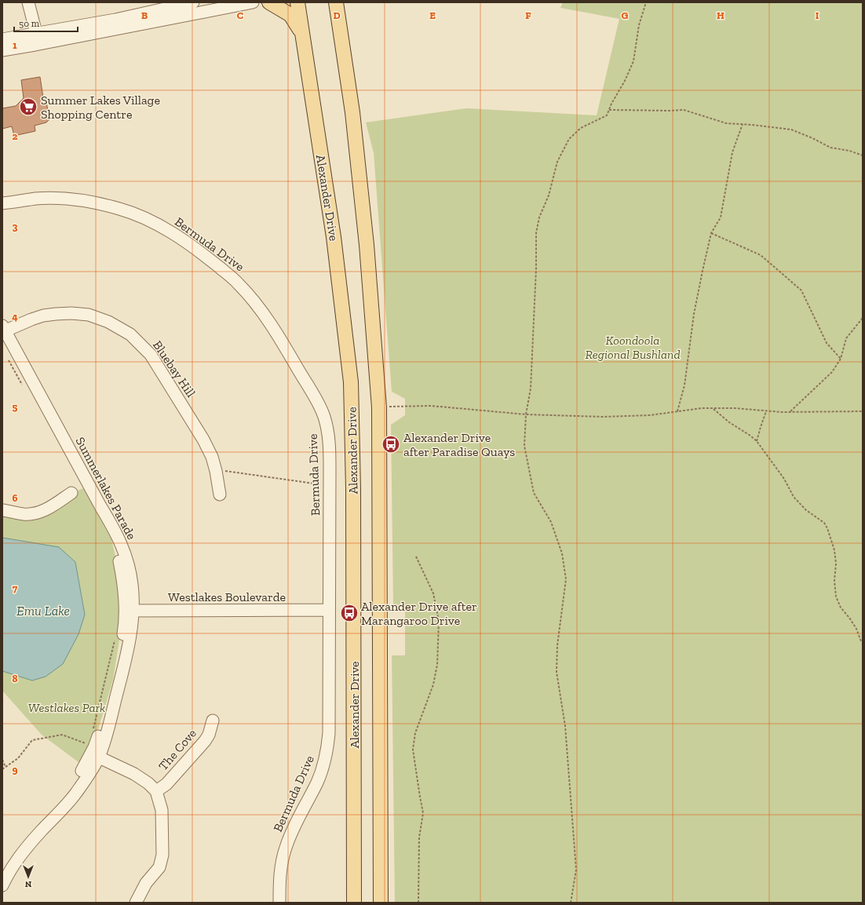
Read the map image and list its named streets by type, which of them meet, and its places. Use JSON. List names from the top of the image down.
{
  "streets": {
    "main road": ["Alexander Drive"],
    "street": [
      "Bermuda Drive",
      "Bluebay Hill",
      "Summerlakes Parade",
      "Westlakes Boulevarde",
      "The Cove"
    ]
  },
  "crossings": [
    ["Bermuda Drive", "Westlakes Boulevarde"],
    ["Bluebay Hill", "Summerlakes Parade"],
    ["Summerlakes Parade", "Westlakes Boulevarde"]
  ],
  "water": ["Emu Lake"],
  "parks": ["Koondoola Regional Bushland", "Westlakes Park"],
  "places": {
    "supermarket": ["Summer Lakes Village Shopping Centre"],
    "bus stop": ["Alexander Drive after Paradise Quays", "Alexander Drive after Marangaroo Drive"]
  },
  "scale_bar": "50 m",
  "north": "bottom",
  "grid": {
    "columns": [
      "B",
      "C",
      "D",
      "E",
      "F",
      "G",
      "H",
      "I"
    ],
    "rows": [
      "1",
      "2",
      "3",
      "4",
      "5",
      "6",
      "7",
      "8",
      "9"
    ]
  }
}
